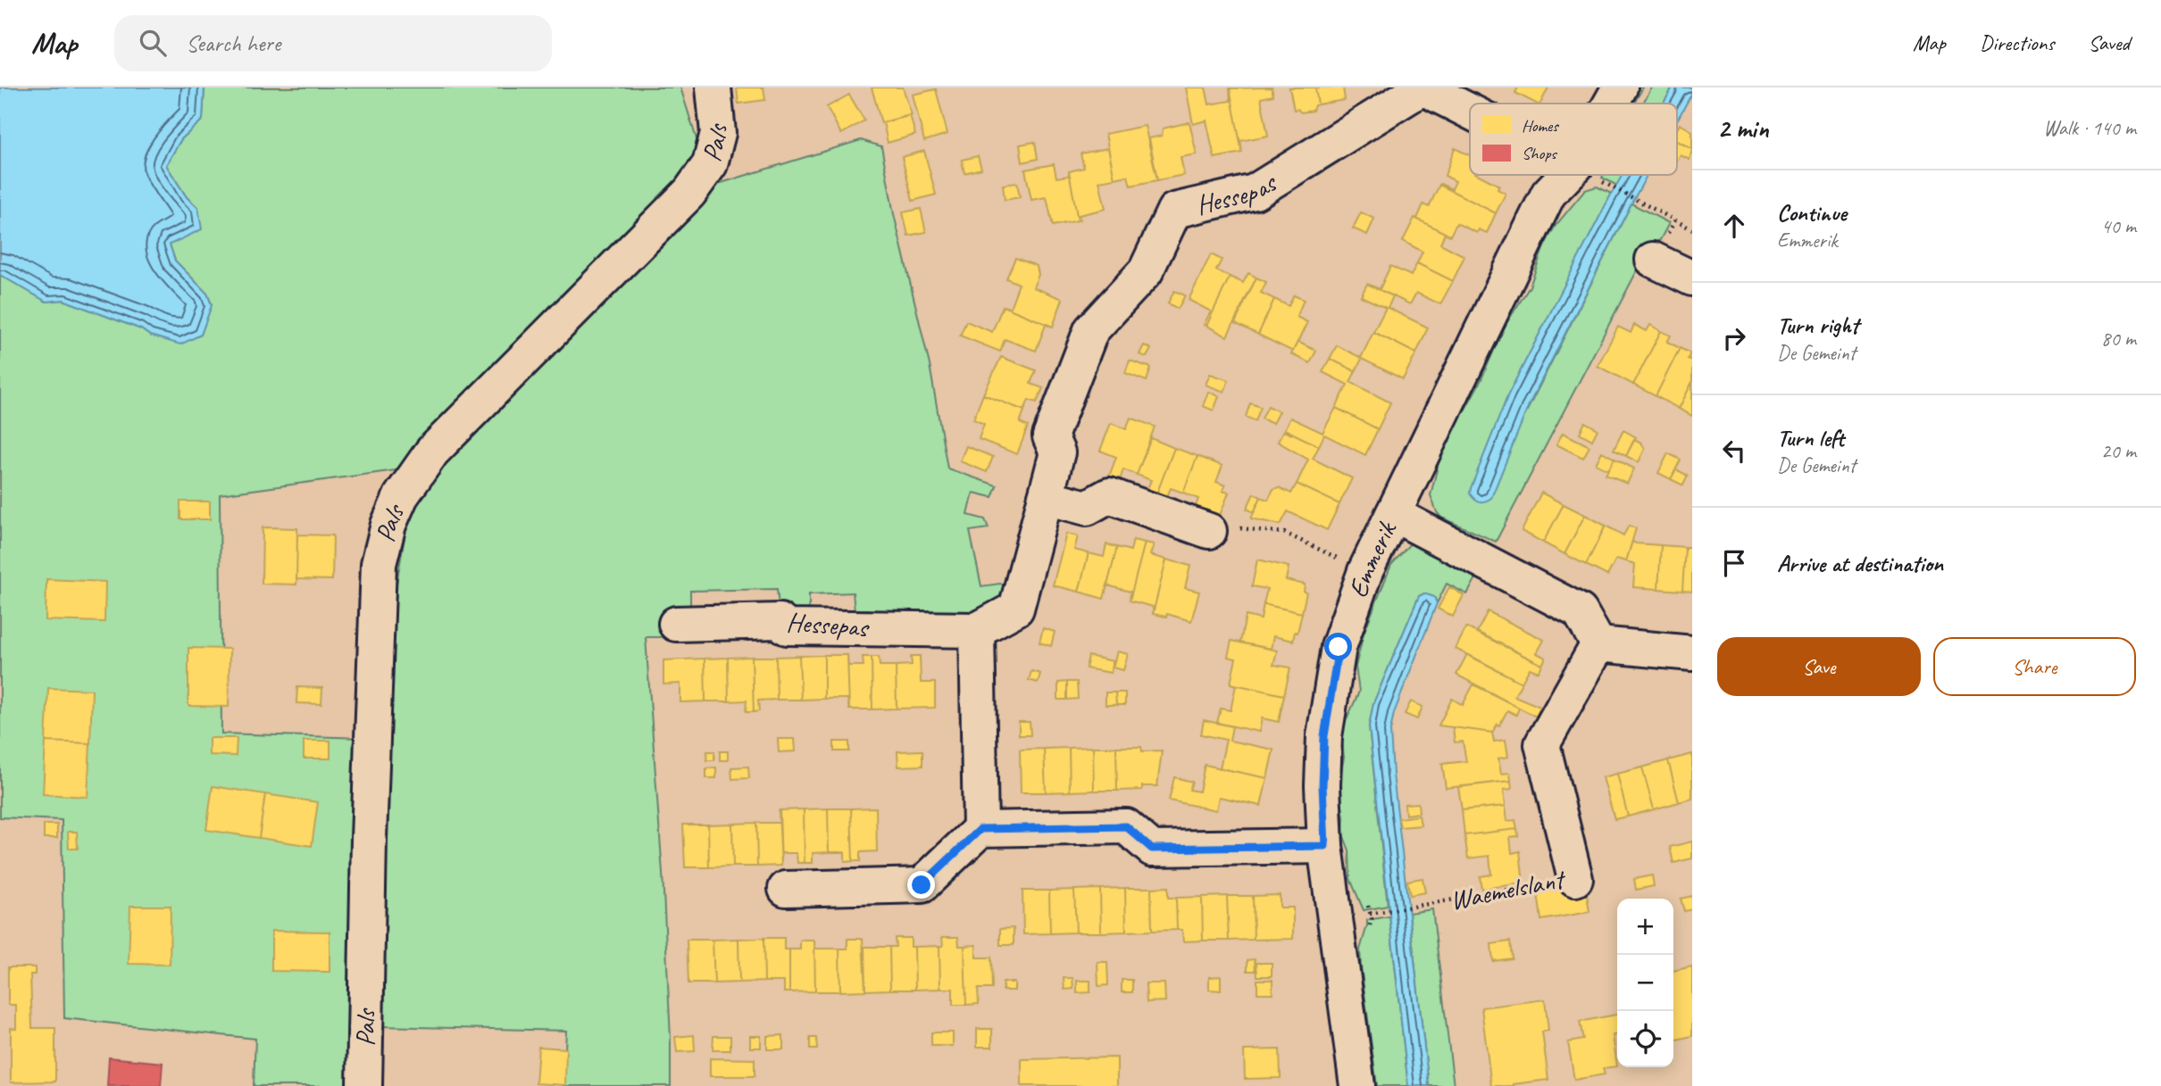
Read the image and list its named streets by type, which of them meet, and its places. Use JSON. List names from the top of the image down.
{
  "streets": {
    "street": [
      "Pals",
      "Hessepas",
      "Emmerik",
      "Waemelslant"
    ]
  },
  "legend": ["Homes", "Shops"],
  "page": {
    "header": "Map",
    "search": "Search here",
    "nav": ["Map", "Directions", "Saved"],
    "heading": ["2 min", "Walk · 140 m"],
    "list": [
      ["Continue", "Emmerik", "40 m"],
      ["Turn right", "De Gemeint", "80 m"],
      ["Turn left", "De Gemeint", "20 m"],
      "Arrive at destination"
    ],
    "buttons": ["Save", "Share"],
    "map_buttons": ["+", "−"]
  }
}
